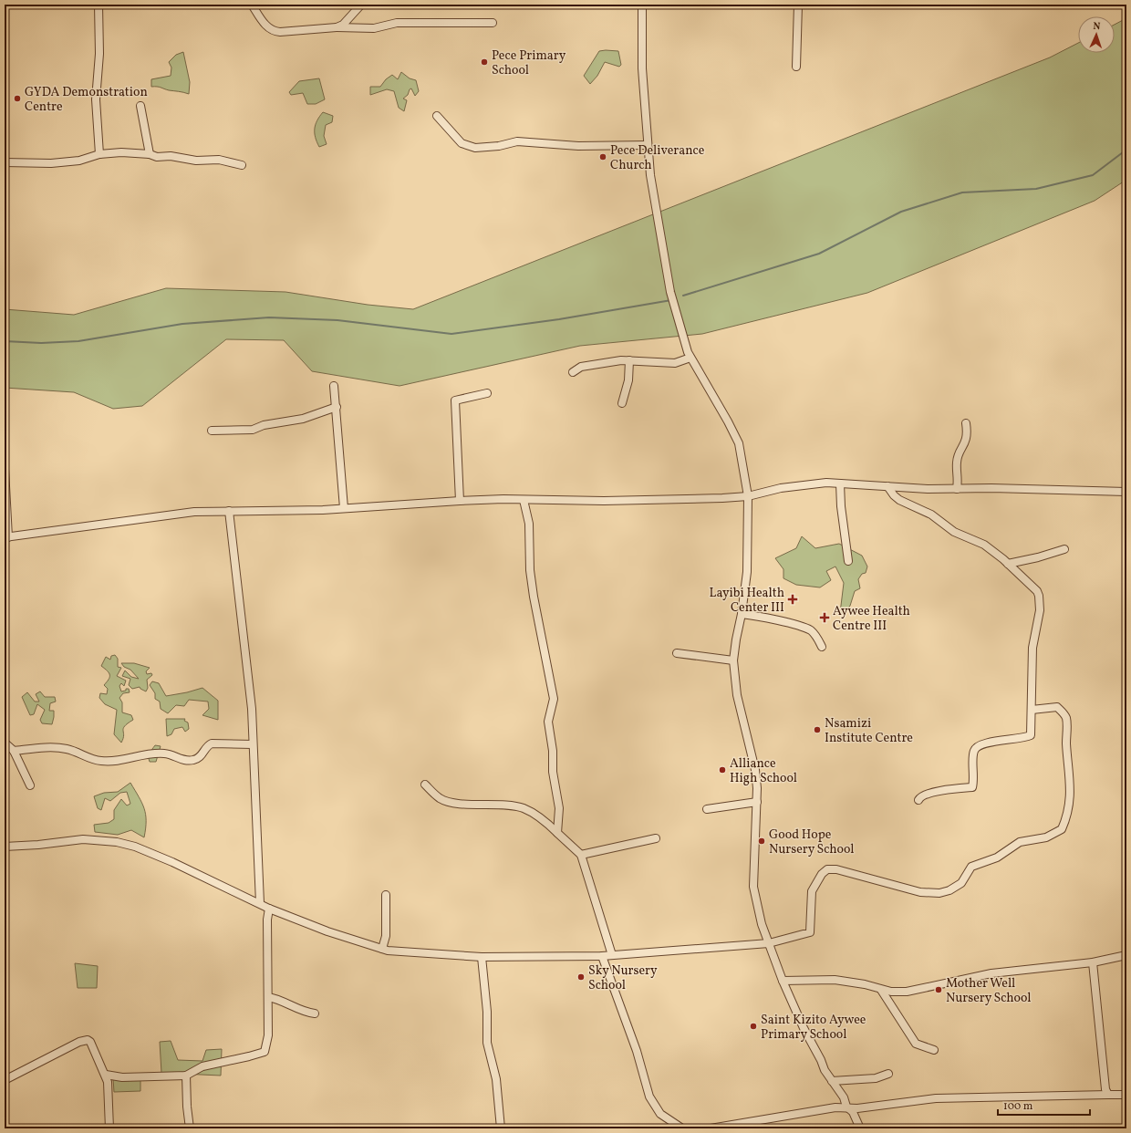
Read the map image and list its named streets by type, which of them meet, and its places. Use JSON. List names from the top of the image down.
{
  "places": {
    "other": [
      "Pece Primary School",
      "GYDA Demonstration Centre",
      "Pece Deliverance Church",
      "Nsamizi Institute Centre",
      "Alliance High School",
      "Good Hope Nursery School",
      "Sky Nursery School",
      "Mother Well Nursery School",
      "Saint Kizito Aywee Primary School"
    ],
    "health": ["Layibi Health Center III", "Aywee Health Centre III"]
  },
  "scale_bar": "100 m",
  "north": "top"
}
